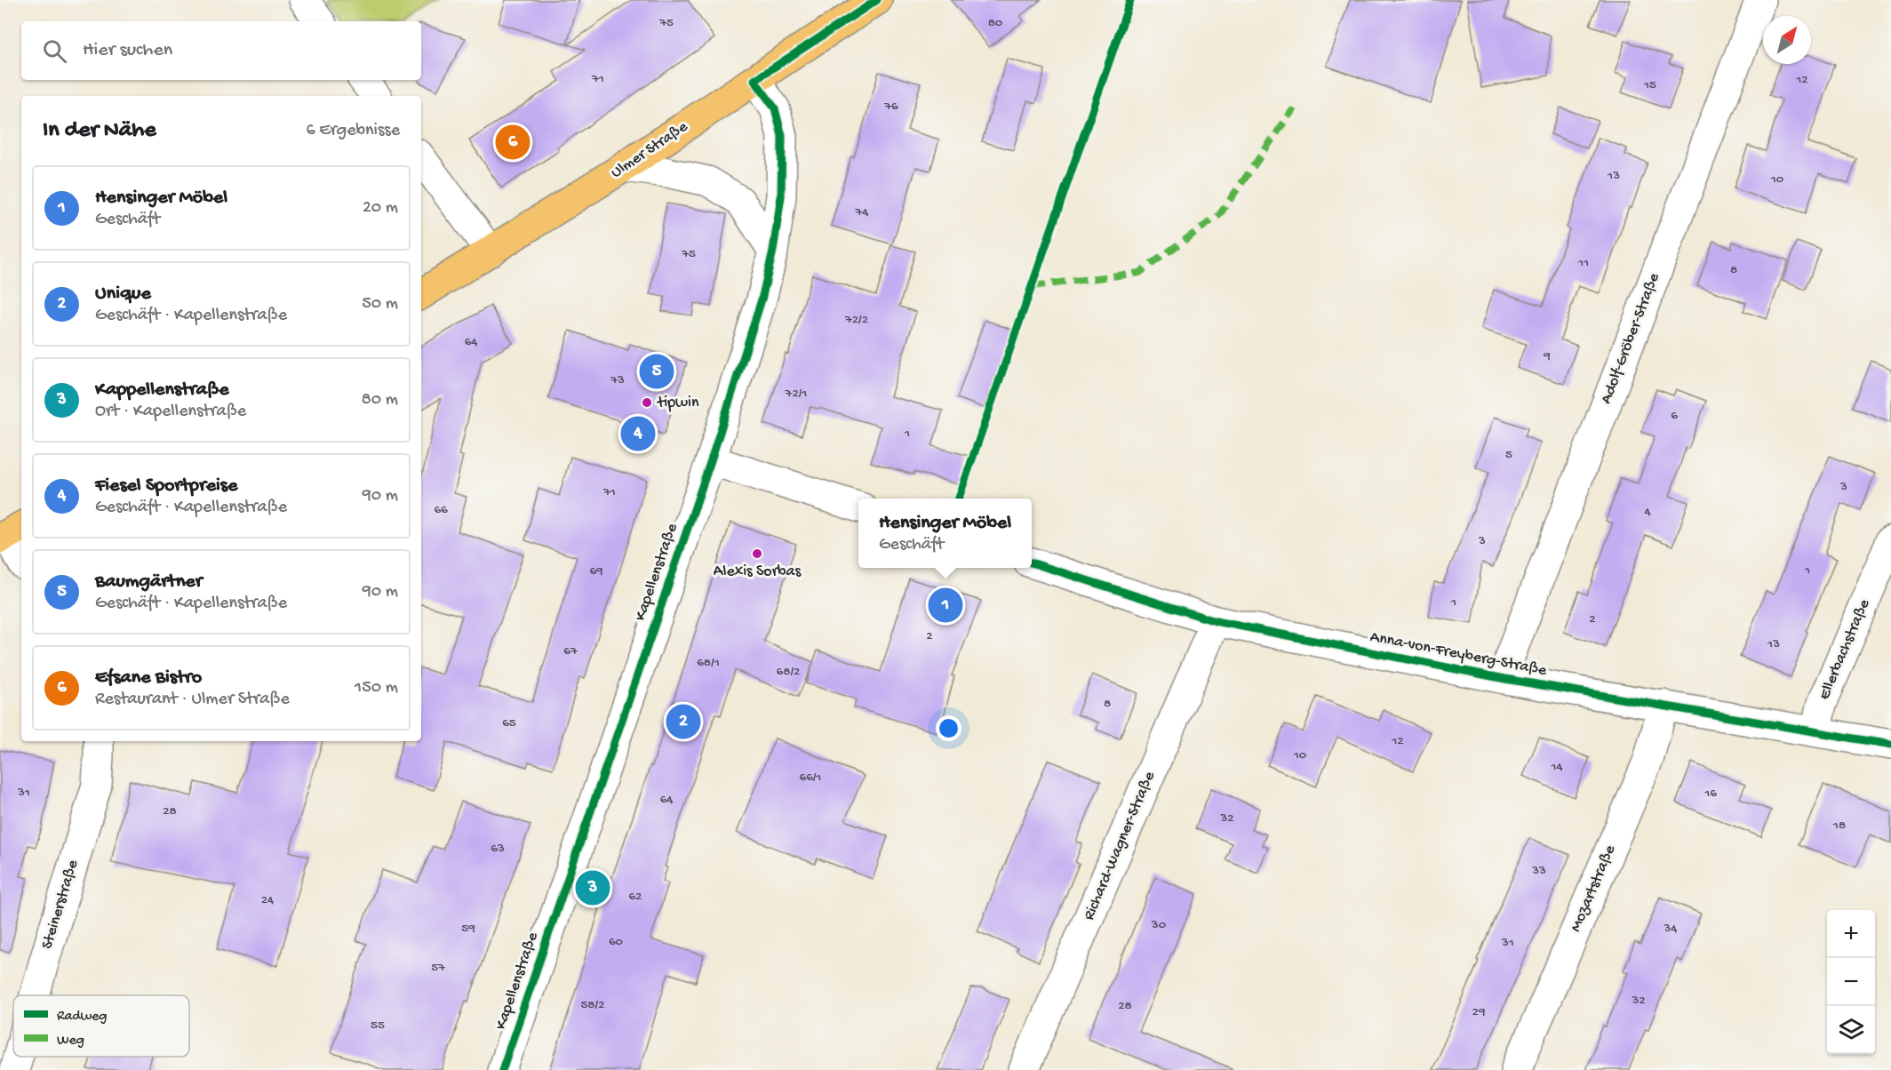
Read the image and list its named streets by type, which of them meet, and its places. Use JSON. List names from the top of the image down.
{
  "streets": {
    "main road": ["Ulmer Straße"],
    "street": [
      "Adolf-Gröber-Straße",
      "Kapellenstraße",
      "Ellerbachstraße",
      "Anna-von-Freyberg-Straße",
      "Richard-Wagner-Straße",
      "Mozartstraße",
      "Steinerstraße"
    ]
  },
  "crossings": [
    ["Ulmer Straße", "Kapellenstraße"],
    ["Adolf-Gröber-Straße", "Anna-von-Freyberg-Straße"],
    ["Ellerbachstraße", "Anna-von-Freyberg-Straße"],
    ["Anna-von-Freyberg-Straße", "Richard-Wagner-Straße"],
    ["Anna-von-Freyberg-Straße", "Mozartstraße"]
  ],
  "places": ["tipwin", "Alexis Sorbas"],
  "house_numbers": [
    "75",
    "80",
    "71",
    "12",
    "15",
    "76",
    "13",
    "10",
    "74",
    "75",
    "11",
    "8",
    "72/2",
    "64",
    "9",
    "73",
    "72/1",
    "6",
    "1",
    "5",
    "3",
    "71",
    "66",
    "4",
    "3",
    "1",
    "69",
    "1",
    "2",
    "2",
    "13",
    "67",
    "68/1",
    "68/2",
    "8",
    "65",
    "12",
    "10",
    "14",
    "66/1",
    "31",
    "16",
    "64",
    "28",
    "32",
    "18",
    "63",
    "33",
    "62",
    "24",
    "30",
    "59",
    "34",
    "60",
    "31",
    "57",
    "32",
    "58/2",
    "28",
    "29",
    "55"
  ],
  "legend": ["Radweg", "Weg"],
  "north": "top right",
  "page": {
    "search": "Hier suchen",
    "heading": ["In der Nähe", "6 Ergebnisse"],
    "pins": [
      "6",
      "5",
      "4",
      "1",
      "2",
      "3"
    ],
    "list": [
      {
        "mark": "1",
        "name": "Hensinger Möbel",
        "note": "Geschäft",
        "value": "20 m"
      },
      {
        "mark": "2",
        "name": "Unique",
        "note": "Geschäft · Kapellenstraße",
        "value": "50 m"
      },
      {
        "mark": "3",
        "name": "Kappellenstraße",
        "note": "Ort · Kapellenstraße",
        "value": "80 m"
      },
      {
        "mark": "4",
        "name": "Fiesel Sportpreise",
        "note": "Geschäft · Kapellenstraße",
        "value": "90 m"
      },
      {
        "mark": "5",
        "name": "Baumgärtner",
        "note": "Geschäft · Kapellenstraße",
        "value": "90 m"
      },
      {
        "mark": "6",
        "name": "Efsane Bistro",
        "note": "Restaurant · Ulmer Straße",
        "value": "150 m"
      }
    ],
    "popup": ["Hensinger Möbel", "Geschäft"],
    "map_buttons": ["+", "−"]
  }
}
